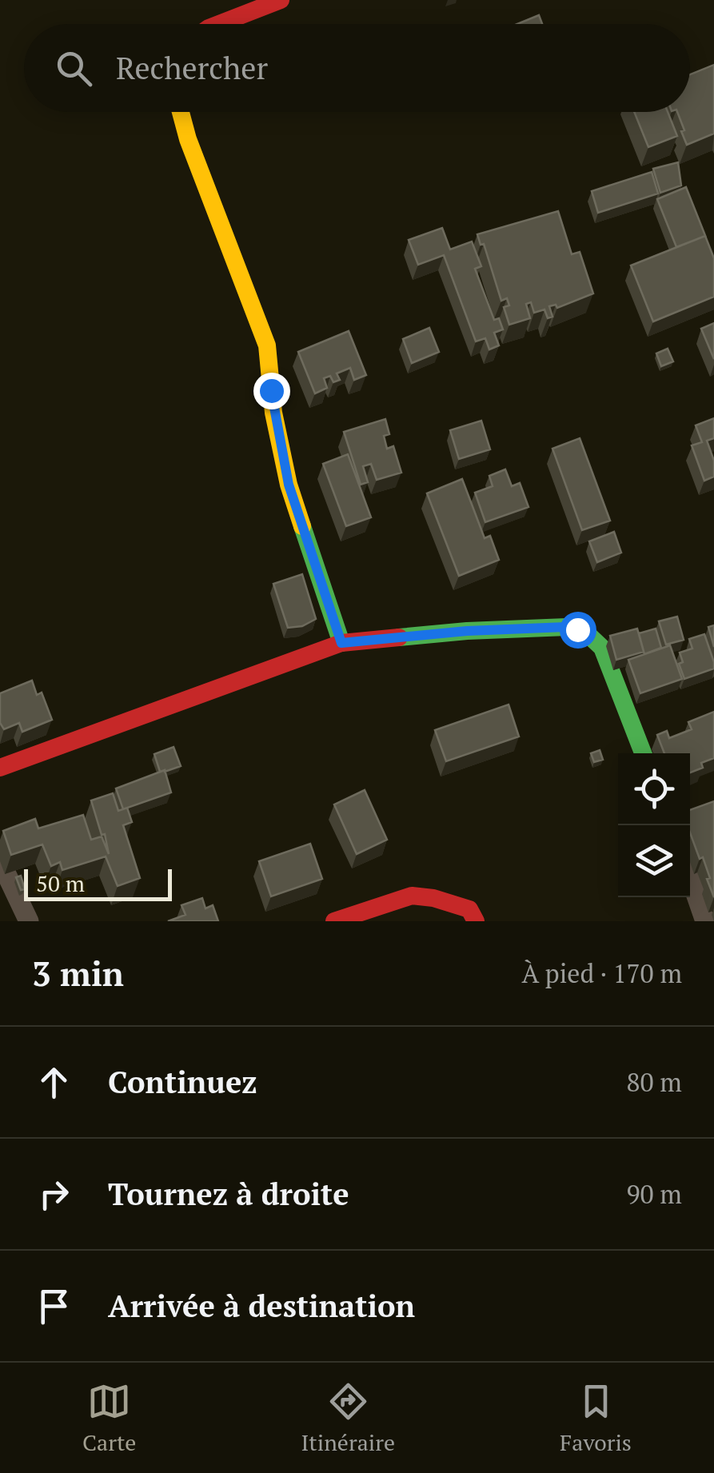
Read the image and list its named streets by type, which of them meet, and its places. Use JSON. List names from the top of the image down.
{
  "scale_bar": "50 m",
  "page": {
    "search": "Rechercher",
    "scale": "50 m",
    "heading": ["3 min", "À pied · 170 m"],
    "list": [
      ["Continuez", "80 m"],
      ["Tournez à droite", "90 m"],
      "Arrivée à destination"
    ],
    "nav": ["Carte", "Itinéraire", "Favoris"]
  }
}
